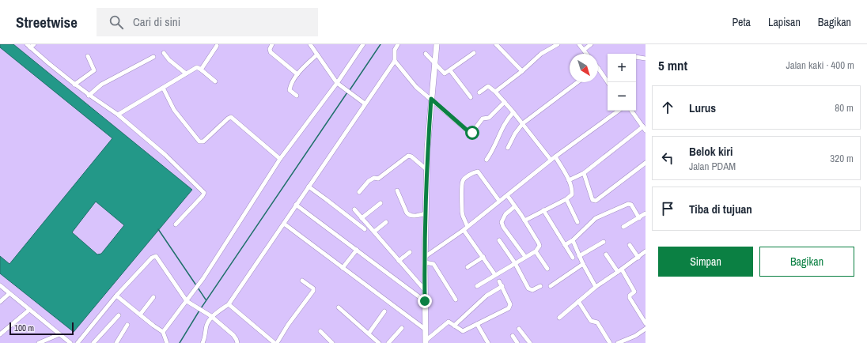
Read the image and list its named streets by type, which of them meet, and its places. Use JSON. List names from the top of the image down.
{
  "scale_bar": "100 m",
  "north": "bottom right",
  "page": {
    "header": "Streetwise",
    "search": "Cari di sini",
    "nav": ["Peta", "Lapisan", "Bagikan"],
    "heading": ["5 mnt", "Jalan kaki · 400 m"],
    "map_buttons": ["+", "−"],
    "list": [
      ["Lurus", "80 m"],
      ["Belok kiri", "Jalan PDAM", "320 m"],
      "Tiba di tujuan"
    ],
    "buttons": ["Simpan", "Bagikan"],
    "scale": "100 m"
  }
}
